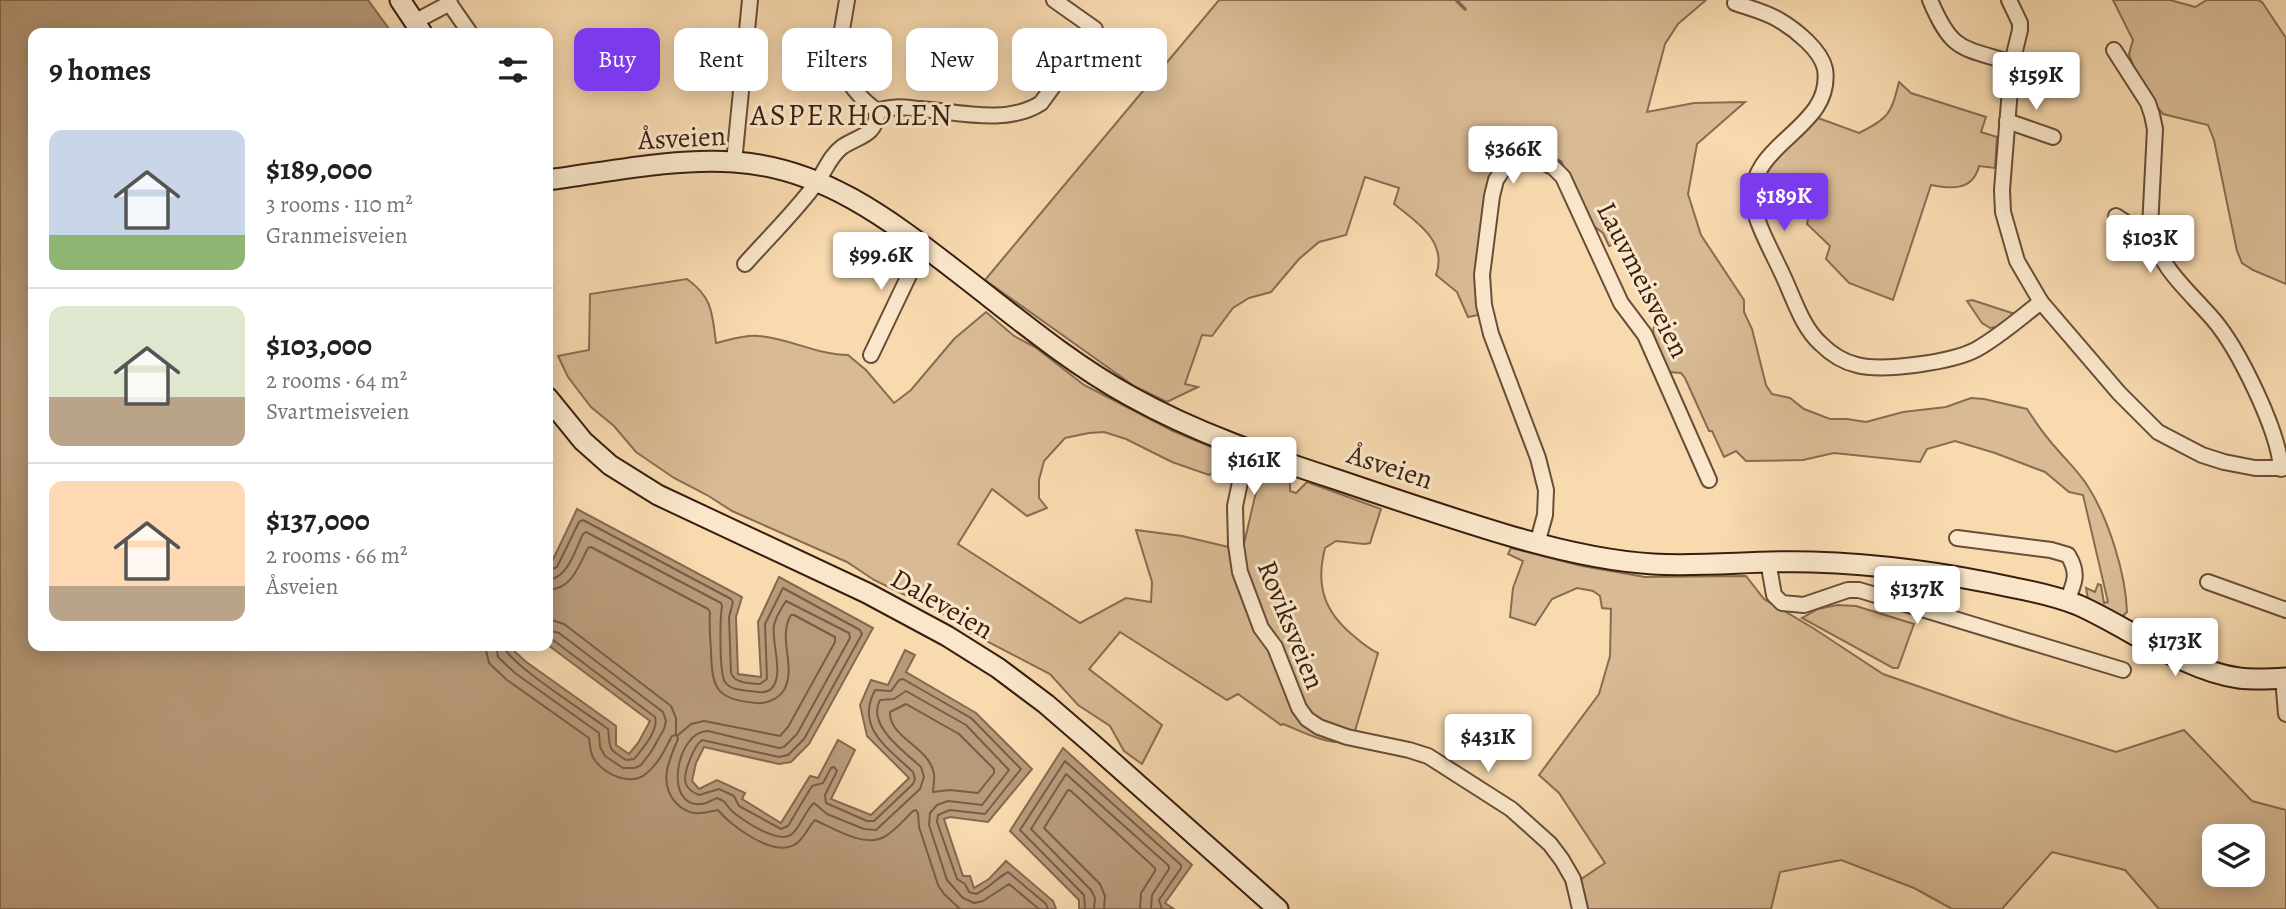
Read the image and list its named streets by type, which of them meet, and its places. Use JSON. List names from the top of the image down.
{
  "streets": {
    "street": [
      "Åsveien",
      "Lauvmeisveien",
      "Daleveien",
      "Roviksveien"
    ]
  },
  "crossings": [
    ["Åsveien", "Lauvmeisveien"],
    ["Åsveien", "Roviksveien"]
  ],
  "districts": ["ASPERHOLEN"],
  "page": {
    "chip": [
      "Buy",
      "Rent",
      "Filters",
      "New",
      "Apartment"
    ],
    "heading": "9 homes",
    "price": [
      "$159K",
      "$366K",
      "$189K",
      "$103K",
      "$99.6K",
      "$161K",
      "$137K",
      "$173K",
      "$431K"
    ],
    "list": [
      {
        "name": "$189,000",
        "note": "3 rooms · 110 m² · Granmeisveien"
      },
      {
        "name": "$103,000",
        "note": "2 rooms · 64 m² · Svartmeisveien"
      },
      {
        "name": "$137,000",
        "note": "2 rooms · 66 m² · Åsveien"
      }
    ]
  }
}
